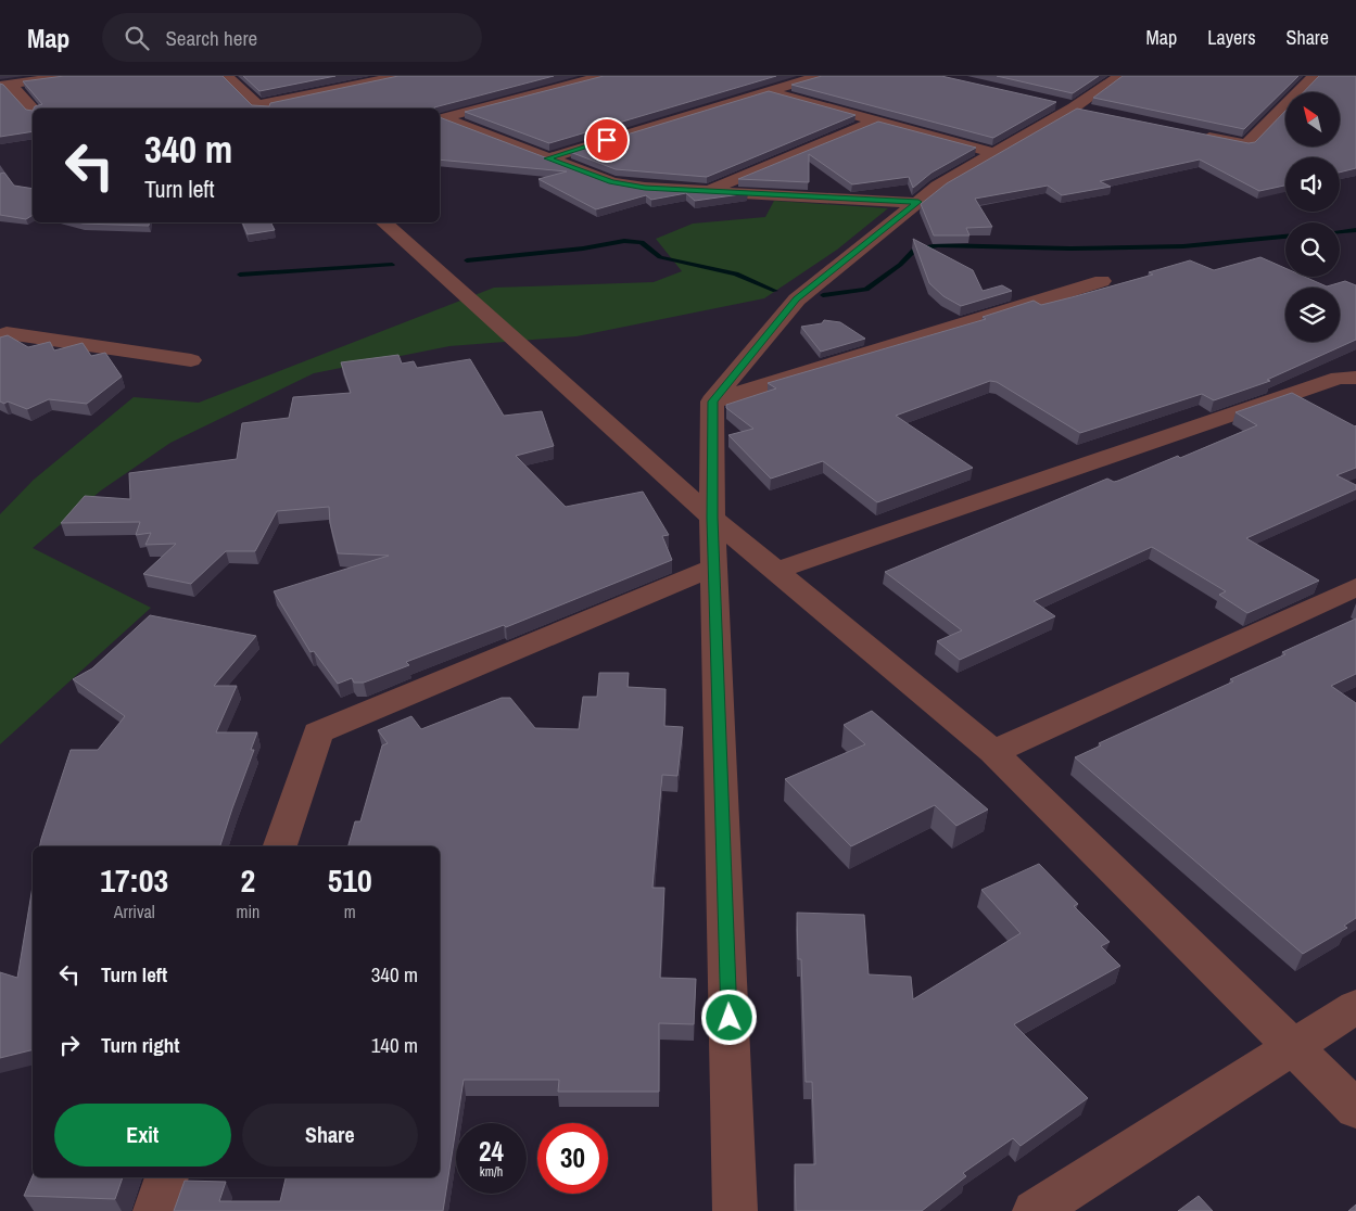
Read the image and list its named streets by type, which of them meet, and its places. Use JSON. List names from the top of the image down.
{
  "north": "top left",
  "page": {
    "header": "Map",
    "search": "Search here",
    "nav": ["Map", "Layers", "Share"],
    "turn": ["340 m", "Turn left"],
    "eta": [
      "17:03",
      "Arrival",
      "2",
      "min",
      "510",
      "m"
    ],
    "list": [
      {
        "name": "Turn left",
        "value": "340 m"
      },
      {
        "name": "Turn right",
        "value": "140 m"
      }
    ],
    "buttons": ["Exit", "Share"],
    "speed": "24 km/h",
    "limit": "30"
  }
}
